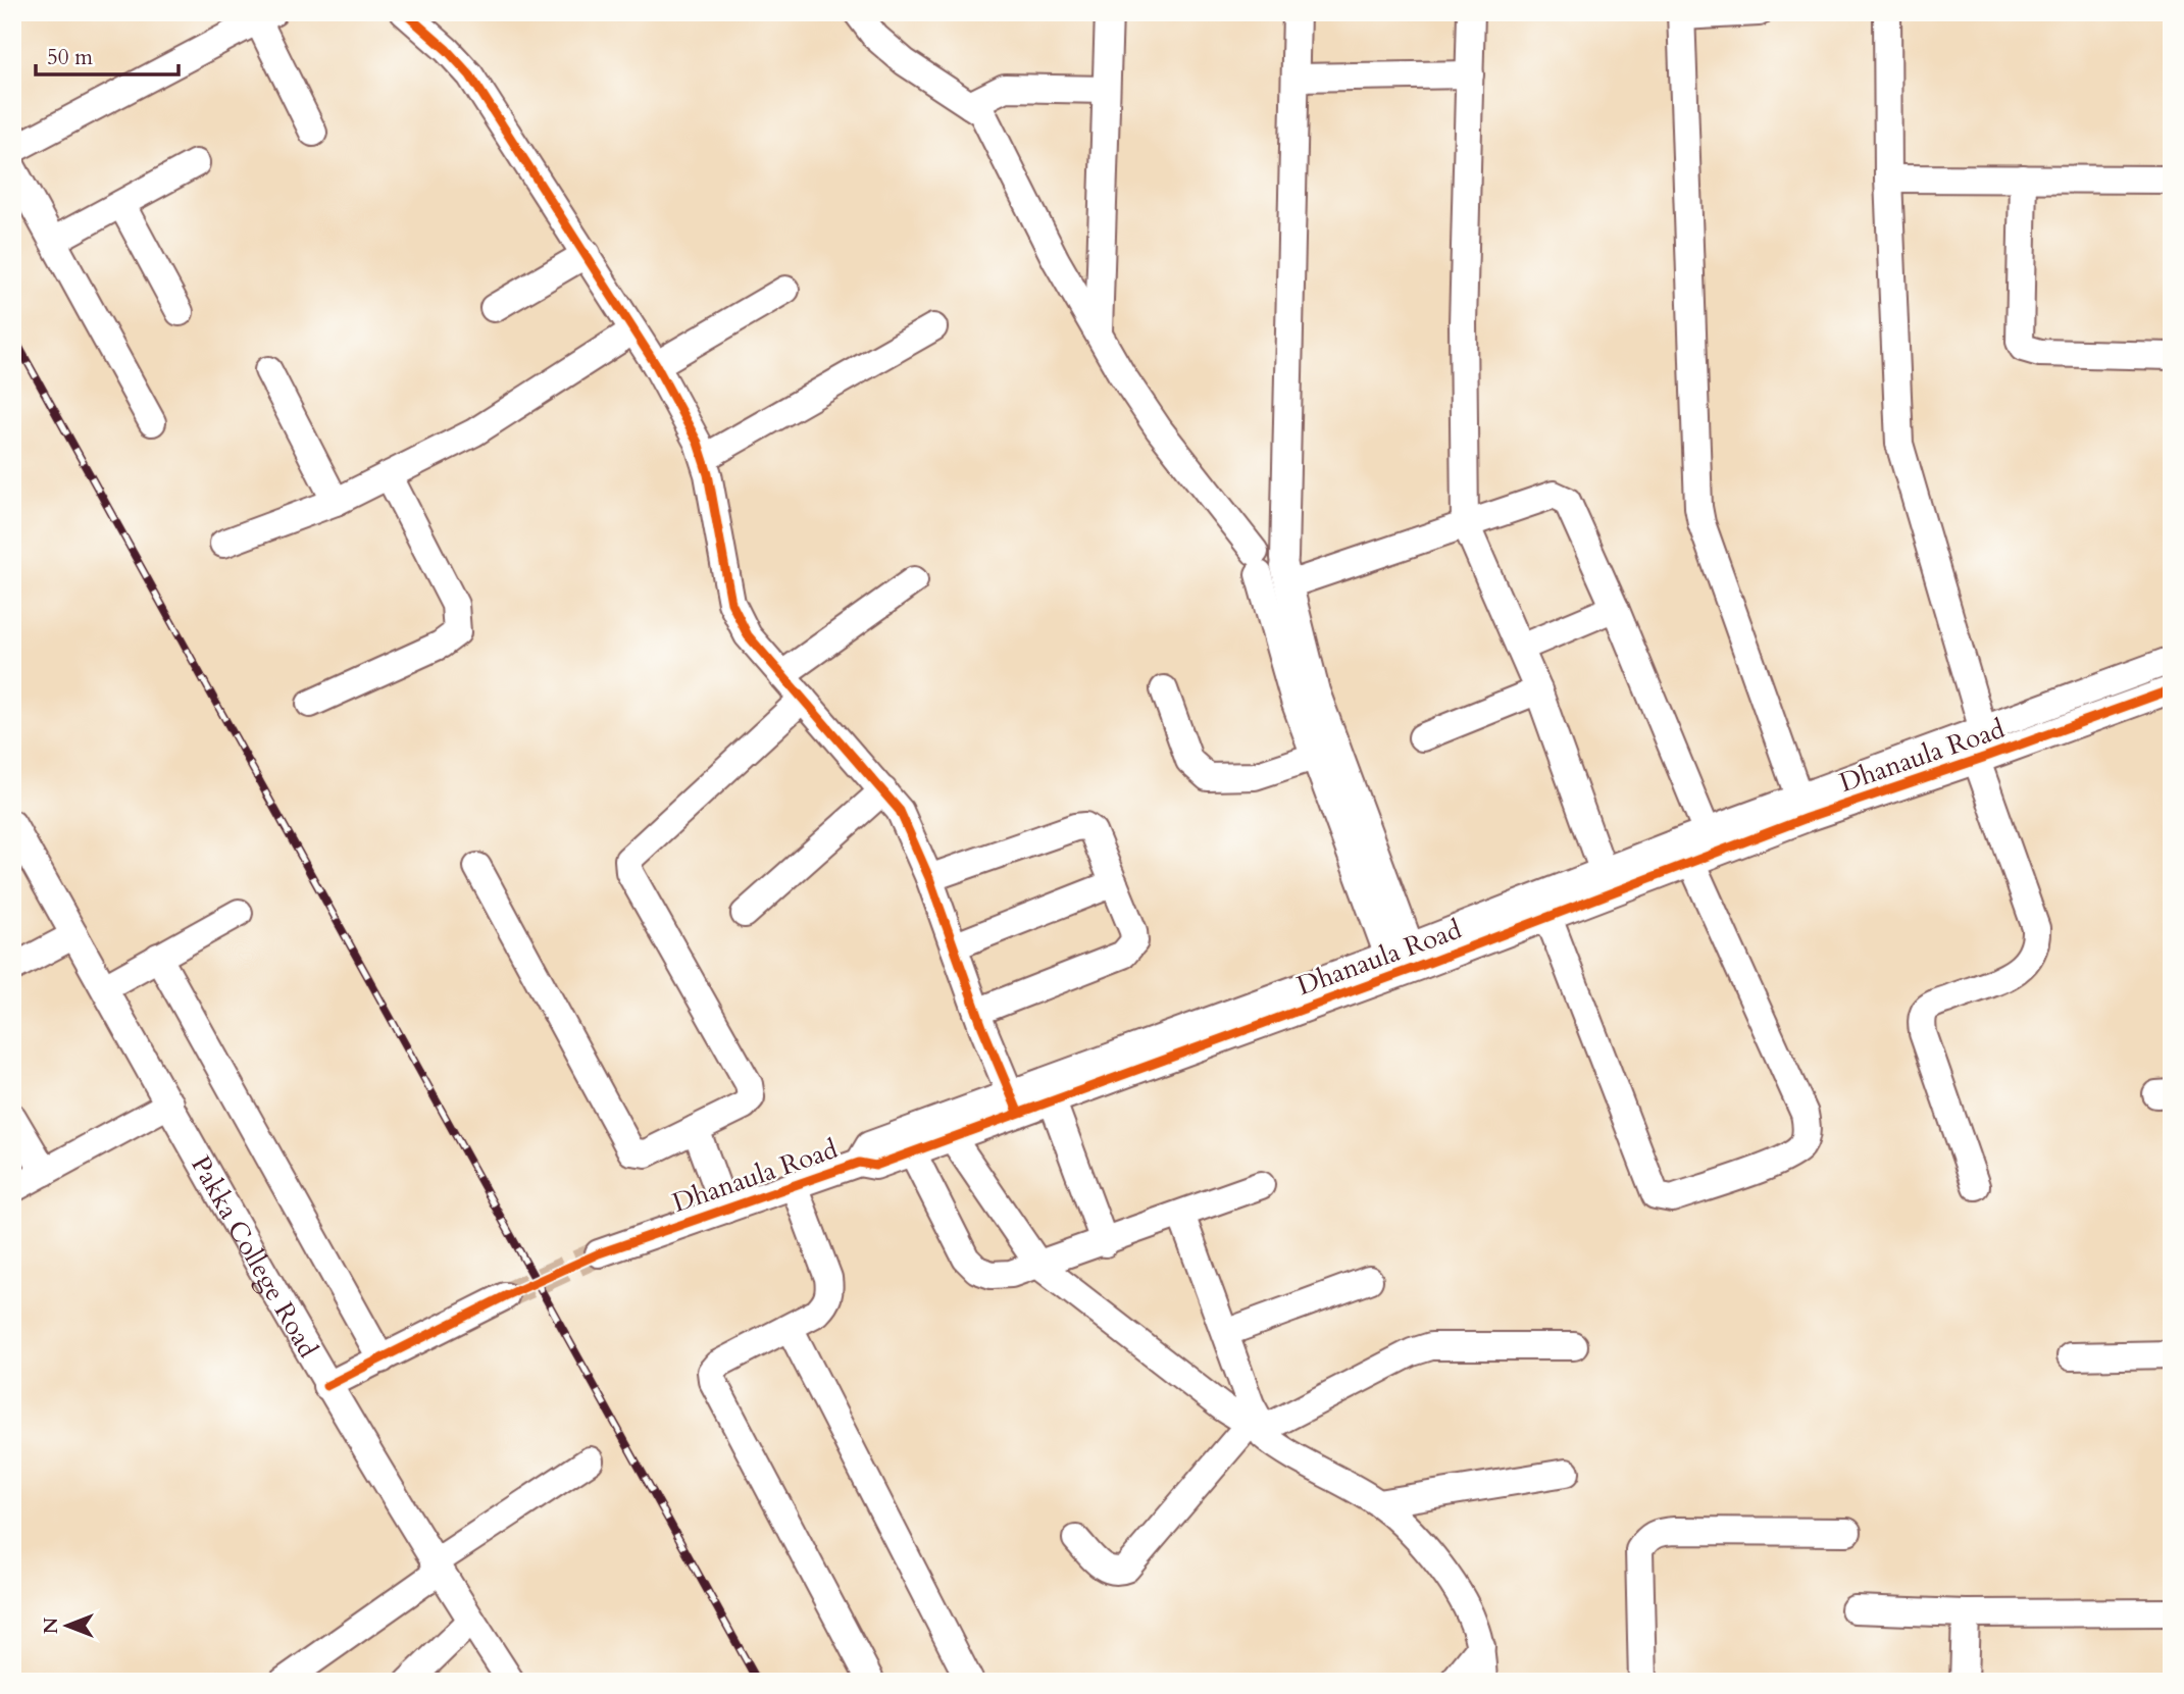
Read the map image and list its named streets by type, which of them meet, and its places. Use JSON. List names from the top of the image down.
{
  "streets": {
    "street": ["Dhanaula Road", "Pakka College Road"]
  },
  "scale_bar": "50 m",
  "north": "left"
}
